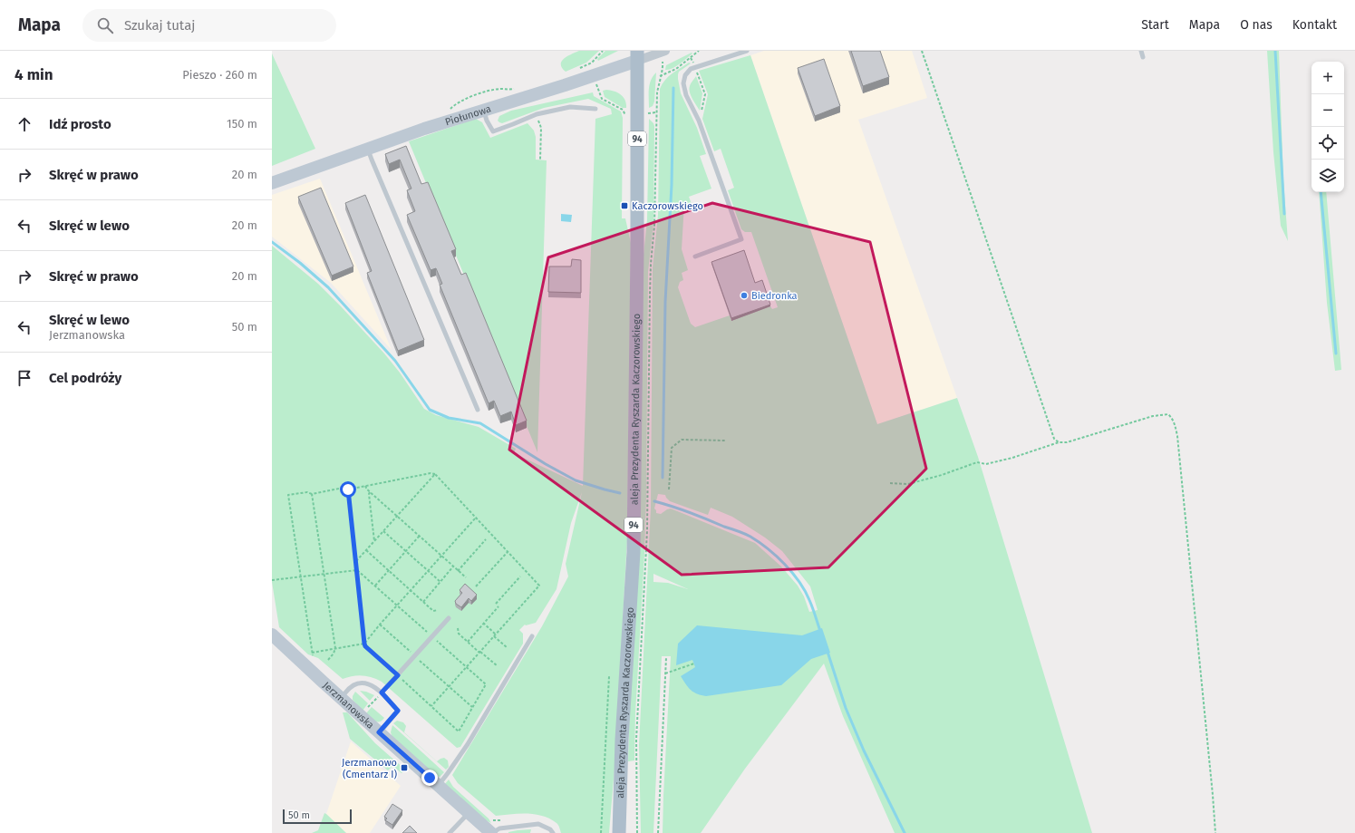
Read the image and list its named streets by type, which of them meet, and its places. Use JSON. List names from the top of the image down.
{
  "streets": {
    "main road": ["94", "aleja Prezydenta Ryszarda Kaczorowskiego"],
    "street": ["Piołunowa", "Jerzmanowska"]
  },
  "crossings": [
    ["Piołunowa", "aleja Prezydenta Ryszarda Kaczorowskiego"]
  ],
  "places": {
    "transit": ["Kaczorowskiego", "Jerzmanowo (Cmentarz I)"],
    "other": ["Biedronka"]
  },
  "scale_bar": "50 m",
  "page": {
    "header": "Mapa",
    "search": "Szukaj tutaj",
    "nav": [
      "Start",
      "Mapa",
      "O nas",
      "Kontakt"
    ],
    "heading": ["4 min", "Pieszo · 260 m"],
    "map_buttons": ["+", "−"],
    "list": [
      ["Idź prosto", "150 m"],
      ["Skręć w prawo", "20 m"],
      ["Skręć w lewo", "20 m"],
      ["Skręć w prawo", "20 m"],
      ["Skręć w lewo", "Jerzmanowska", "50 m"],
      "Cel podróży"
    ],
    "scale": "50 m"
  }
}
